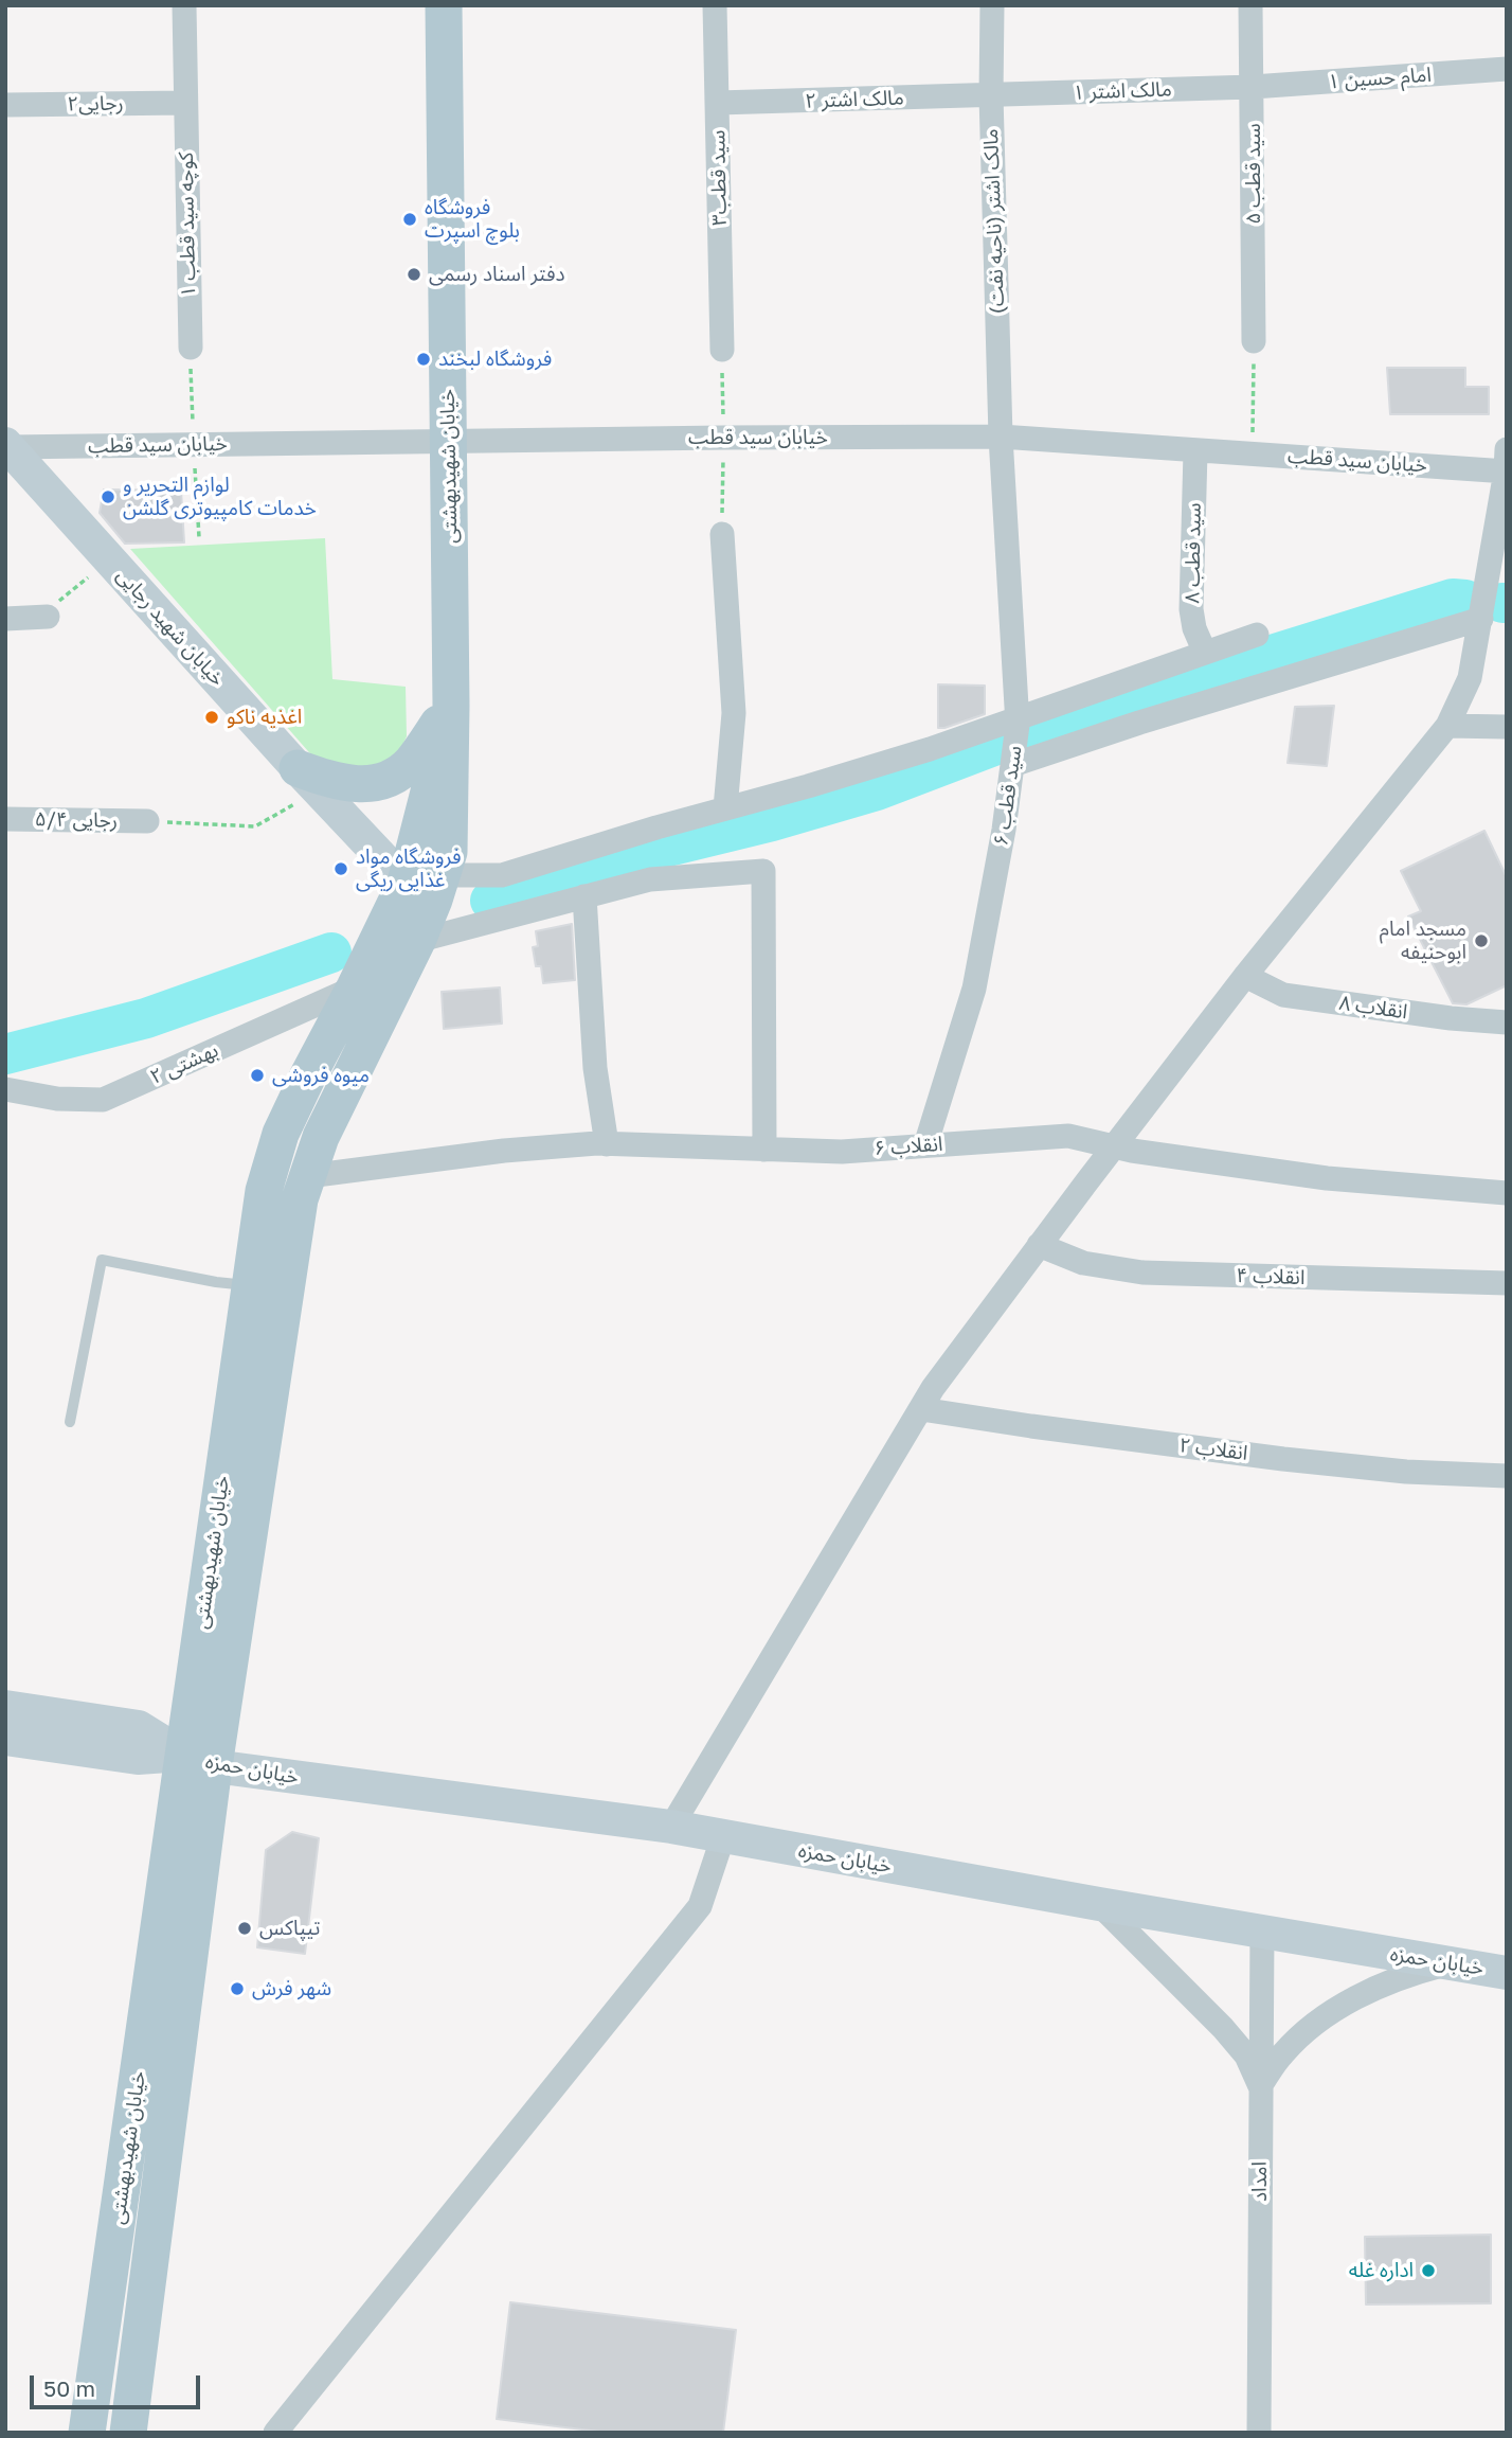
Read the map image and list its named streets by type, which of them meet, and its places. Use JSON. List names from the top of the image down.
{
  "streets": {
    "main road": ["خیابان شهیدبهشتی", "خیابان شهید رجایی", "خیابان حمزه"],
    "street": [
      "امام حسین ۱",
      "مالک اشتر ۱",
      "مالک اشتر ۲",
      "رجایی۲",
      "سید قطب ۵",
      "سید قطب۳",
      "مالک اشتر (ناحیه نفت)",
      "کوچه سید قطب ۱",
      "خیابان سید قطب",
      "سید قطب ۸",
      "سید قطب ۶",
      "رجایی ۵/۴",
      "انقلاب ۸",
      "بهشتی ۲",
      "انقلاب ۶",
      "انقلاب ۴",
      "انقلاب ۲",
      "امداد"
    ]
  },
  "crossings": [
    ["امام حسین ۱", "مالک اشتر ۱"],
    ["امام حسین ۱", "سید قطب ۵"],
    ["مالک اشتر ۱", "مالک اشتر ۲"],
    ["مالک اشتر ۱", "سید قطب ۵"],
    ["مالک اشتر ۱", "مالک اشتر (ناحیه نفت)"],
    ["مالک اشتر ۲", "سید قطب۳"],
    ["مالک اشتر ۲", "مالک اشتر (ناحیه نفت)"],
    ["رجایی۲", "کوچه سید قطب ۱"],
    ["مالک اشتر (ناحیه نفت)", "خیابان سید قطب"],
    ["مالک اشتر (ناحیه نفت)", "سید قطب ۶"],
    ["خیابان سید قطب", "خیابان شهیدبهشتی"],
    ["خیابان سید قطب", "سید قطب ۸"],
    ["خیابان سید قطب", "خیابان شهید رجایی"],
    ["خیابان سید قطب", "سید قطب ۶"],
    ["خیابان شهیدبهشتی", "خیابان شهید رجایی"],
    ["خیابان شهیدبهشتی", "بهشتی ۲"],
    ["خیابان شهیدبهشتی", "انقلاب ۶"],
    ["خیابان شهیدبهشتی", "خیابان حمزه"],
    ["سید قطب ۶", "انقلاب ۶"],
    ["خیابان حمزه", "امداد"]
  ],
  "places": [
    "فروشگاه بلوچ اسپرت",
    "دفتر اسناد رسمی",
    "فروشگاه لبخند",
    "لوازم التحریر و خدمات کامپیوتری گلشن",
    "اغذیه ناکو",
    "فروشگاه مواد غذایی ریگی",
    "مسجد امام ابوحنیفه",
    "میوه فروشی",
    "تیپاکس",
    "شهر فرش",
    "اداره غله"
  ],
  "scale_bar": "50 m"
}
